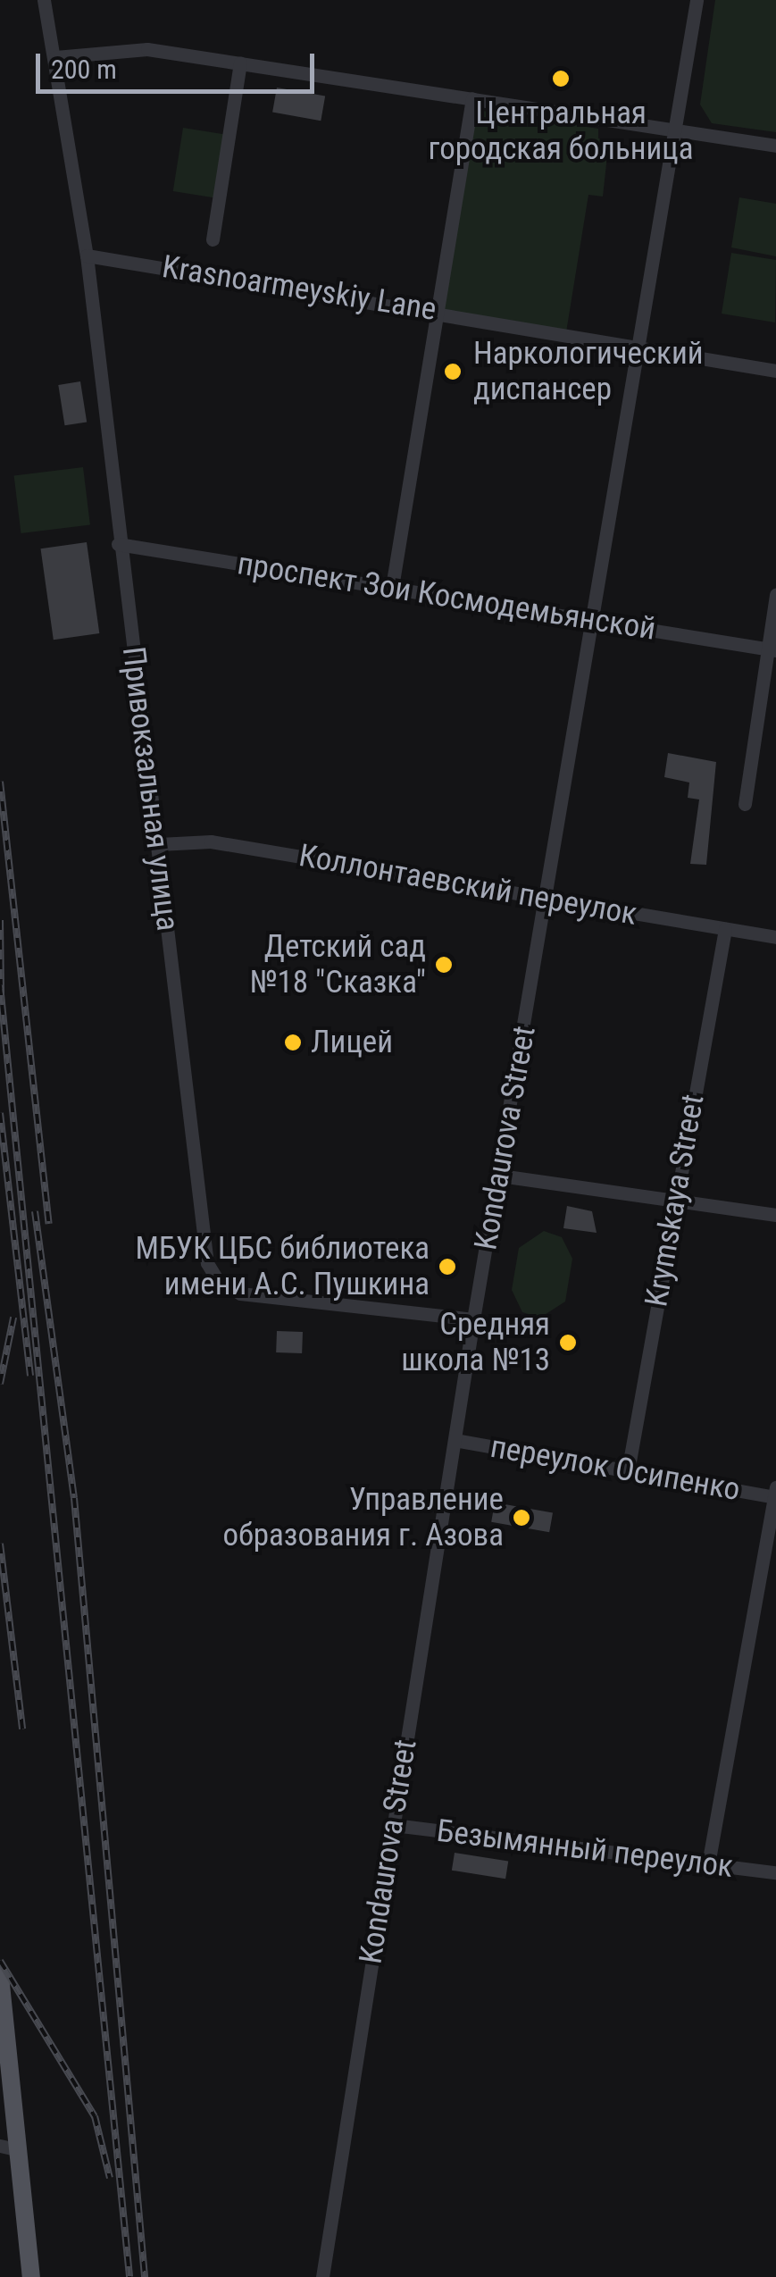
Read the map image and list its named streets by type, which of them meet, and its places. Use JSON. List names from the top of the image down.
{
  "streets": {
    "street": [
      "Krasnoarmeyskiy Lane",
      "проспект Зои Космодемьянской",
      "Привокзальная улица",
      "Коллонтаевский переулок",
      "Kondaurova Street",
      "Krymskaya Street",
      "переулок Осипенко",
      "Безымянный переулок"
    ]
  },
  "crossings": [
    ["Krasnoarmeyskiy Lane", "Привокзальная улица"],
    ["Krasnoarmeyskiy Lane", "Kondaurova Street"],
    ["проспект Зои Космодемьянской", "Привокзальная улица"],
    ["проспект Зои Космодемьянской", "Kondaurova Street"],
    ["Привокзальная улица", "Коллонтаевский переулок"],
    ["Привокзальная улица", "Kondaurova Street"],
    ["Коллонтаевский переулок", "Kondaurova Street"],
    ["Коллонтаевский переулок", "Krymskaya Street"],
    ["Kondaurova Street", "переулок Осипенко"],
    ["Kondaurova Street", "Безымянный переулок"],
    ["Krymskaya Street", "переулок Осипенко"]
  ],
  "places": [
    "Центральная городская больница",
    "Наркологический диспансер",
    "Детский сад №18 \"Сказка\"",
    "Лицей",
    "МБУК ЦБС библиотека имени А.С. Пушкина",
    "Средняя школа №13",
    "Управление образования г. Азова"
  ],
  "scale_bar": "200 m"
}
